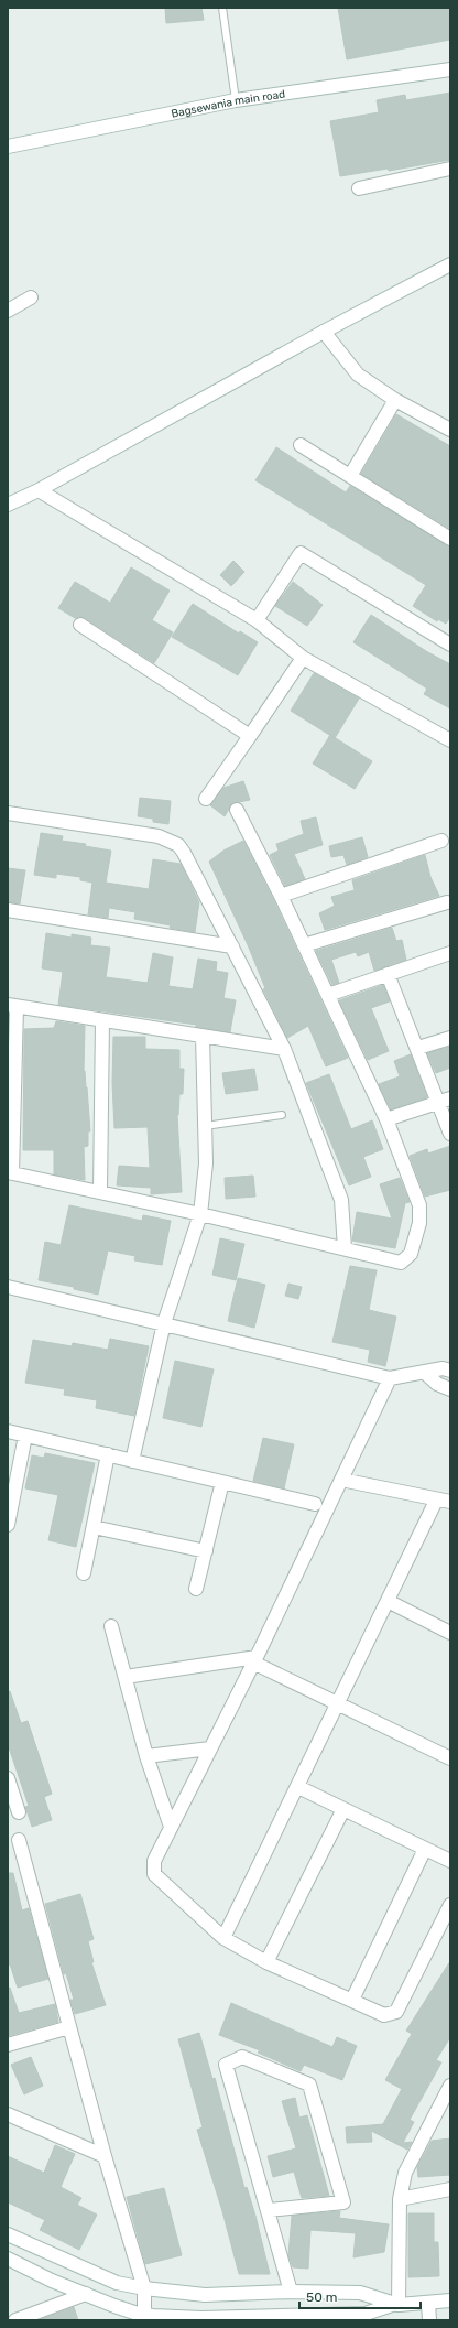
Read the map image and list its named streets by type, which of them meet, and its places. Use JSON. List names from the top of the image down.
{
  "streets": {
    "street": ["Bagsewania main road"]
  },
  "scale_bar": "50 m"
}
